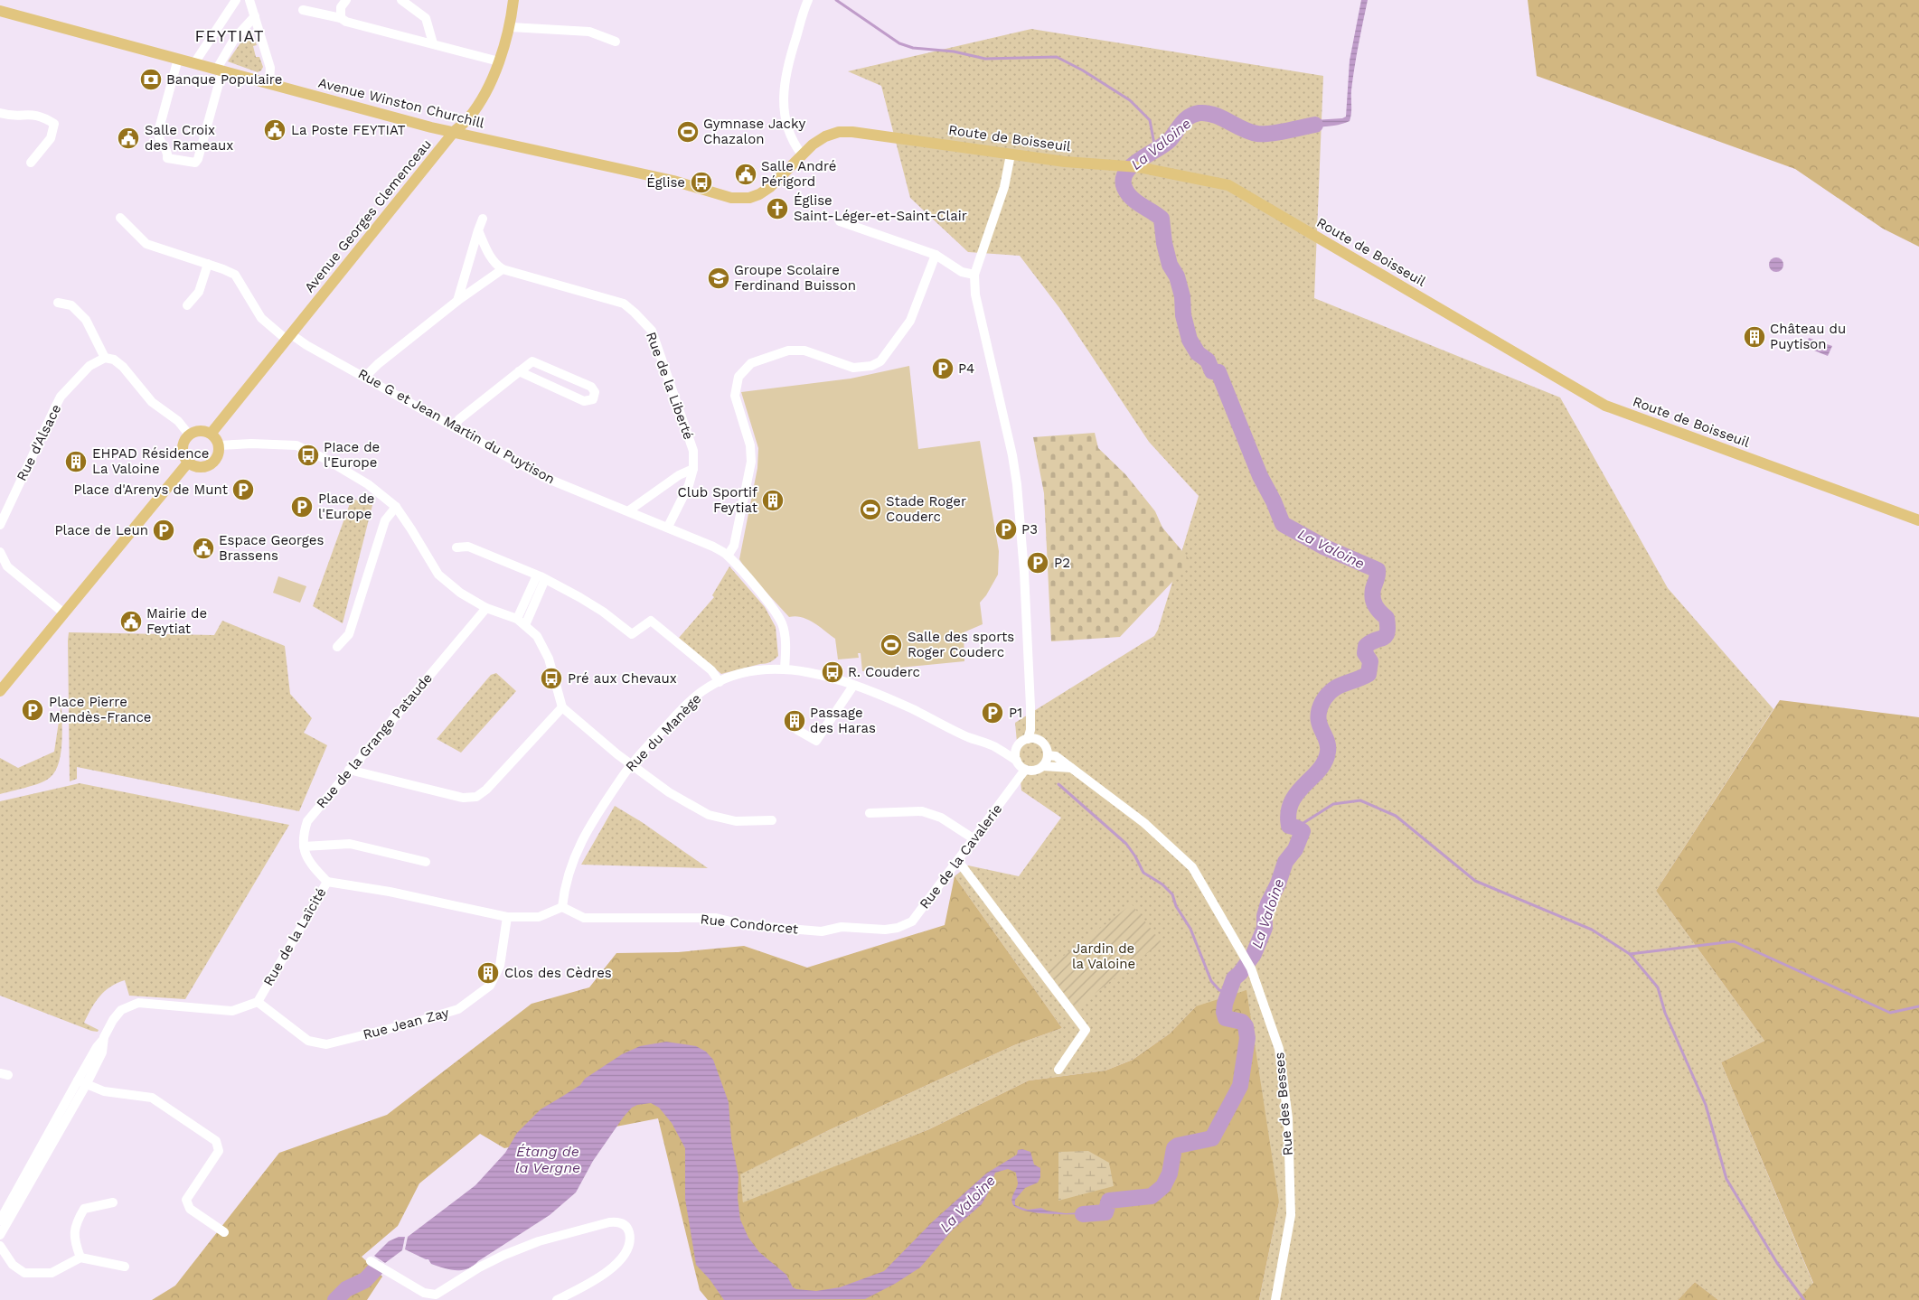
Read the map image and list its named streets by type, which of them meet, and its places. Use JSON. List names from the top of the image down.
{
  "streets": {
    "main road": ["Avenue Winston Churchill", "Route de Boisseuil", "Avenue Georges Clemenceau"],
    "street": [
      "Rue de la Liberté",
      "Rue G et Jean Martin du Puytison",
      "Rue d'Alsace",
      "Rue du Manège",
      "Rue de la Grange Pataude",
      "Rue de la Cavalerie",
      "Rue Condorcet",
      "Rue de la Laïcité",
      "Rue Jean Zay",
      "Rue des Besses"
    ]
  },
  "crossings": [
    ["Avenue Winston Churchill", "Route de Boisseuil"],
    ["Avenue Winston Churchill", "Avenue Georges Clemenceau"],
    ["Avenue Georges Clemenceau", "Rue G et Jean Martin du Puytison"],
    ["Rue G et Jean Martin du Puytison", "Rue du Manège"],
    ["Rue du Manège", "Rue de la Cavalerie"],
    ["Rue du Manège", "Rue Condorcet"],
    ["Rue du Manège", "Rue de la Laïcité"],
    ["Rue du Manège", "Rue des Besses"],
    ["Rue de la Cavalerie", "Rue Condorcet"],
    ["Rue de la Cavalerie", "Rue des Besses"],
    ["Rue Condorcet", "Rue de la Laïcité"],
    ["Rue de la Laïcité", "Rue Jean Zay"]
  ],
  "districts": ["FEYTIAT"],
  "water": ["La Valoine", "Étang de la Vergne"],
  "parks": ["Jardin de la Valoine"],
  "places": {
    "bank": ["Banque Populaire"],
    "public building": [
      "La Poste FEYTIAT",
      "Salle Croix des Rameaux",
      "Salle André Périgord",
      "Espace Georges Brassens",
      "Mairie de Feytiat"
    ],
    "sports": ["Gymnase Jacky Chazalon", "Stade Roger Couderc", "Salle des sports Roger Couderc"],
    "bus stop": [
      "Église",
      "PIace de l'Europe",
      "R. Couderc",
      "Pré aux Chevaux"
    ],
    "church": ["Église Saint-Léger-et-Saint-Clair"],
    "school or university": ["Groupe Scolaire Ferdinand Buisson"],
    "building": [
      "Château du Puytison",
      "EHPAD Résidence La Valoine",
      "Club Sportif Feytiat",
      "Passage des Haras",
      "Clos des Cèdres"
    ],
    "parking": [
      "P4",
      "Place d'Arenys de Munt",
      "Place de l'Europe",
      "P3",
      "Place de Leun",
      "P2",
      "Place Pierre Mendès-France",
      "P1"
    ]
  }
}
